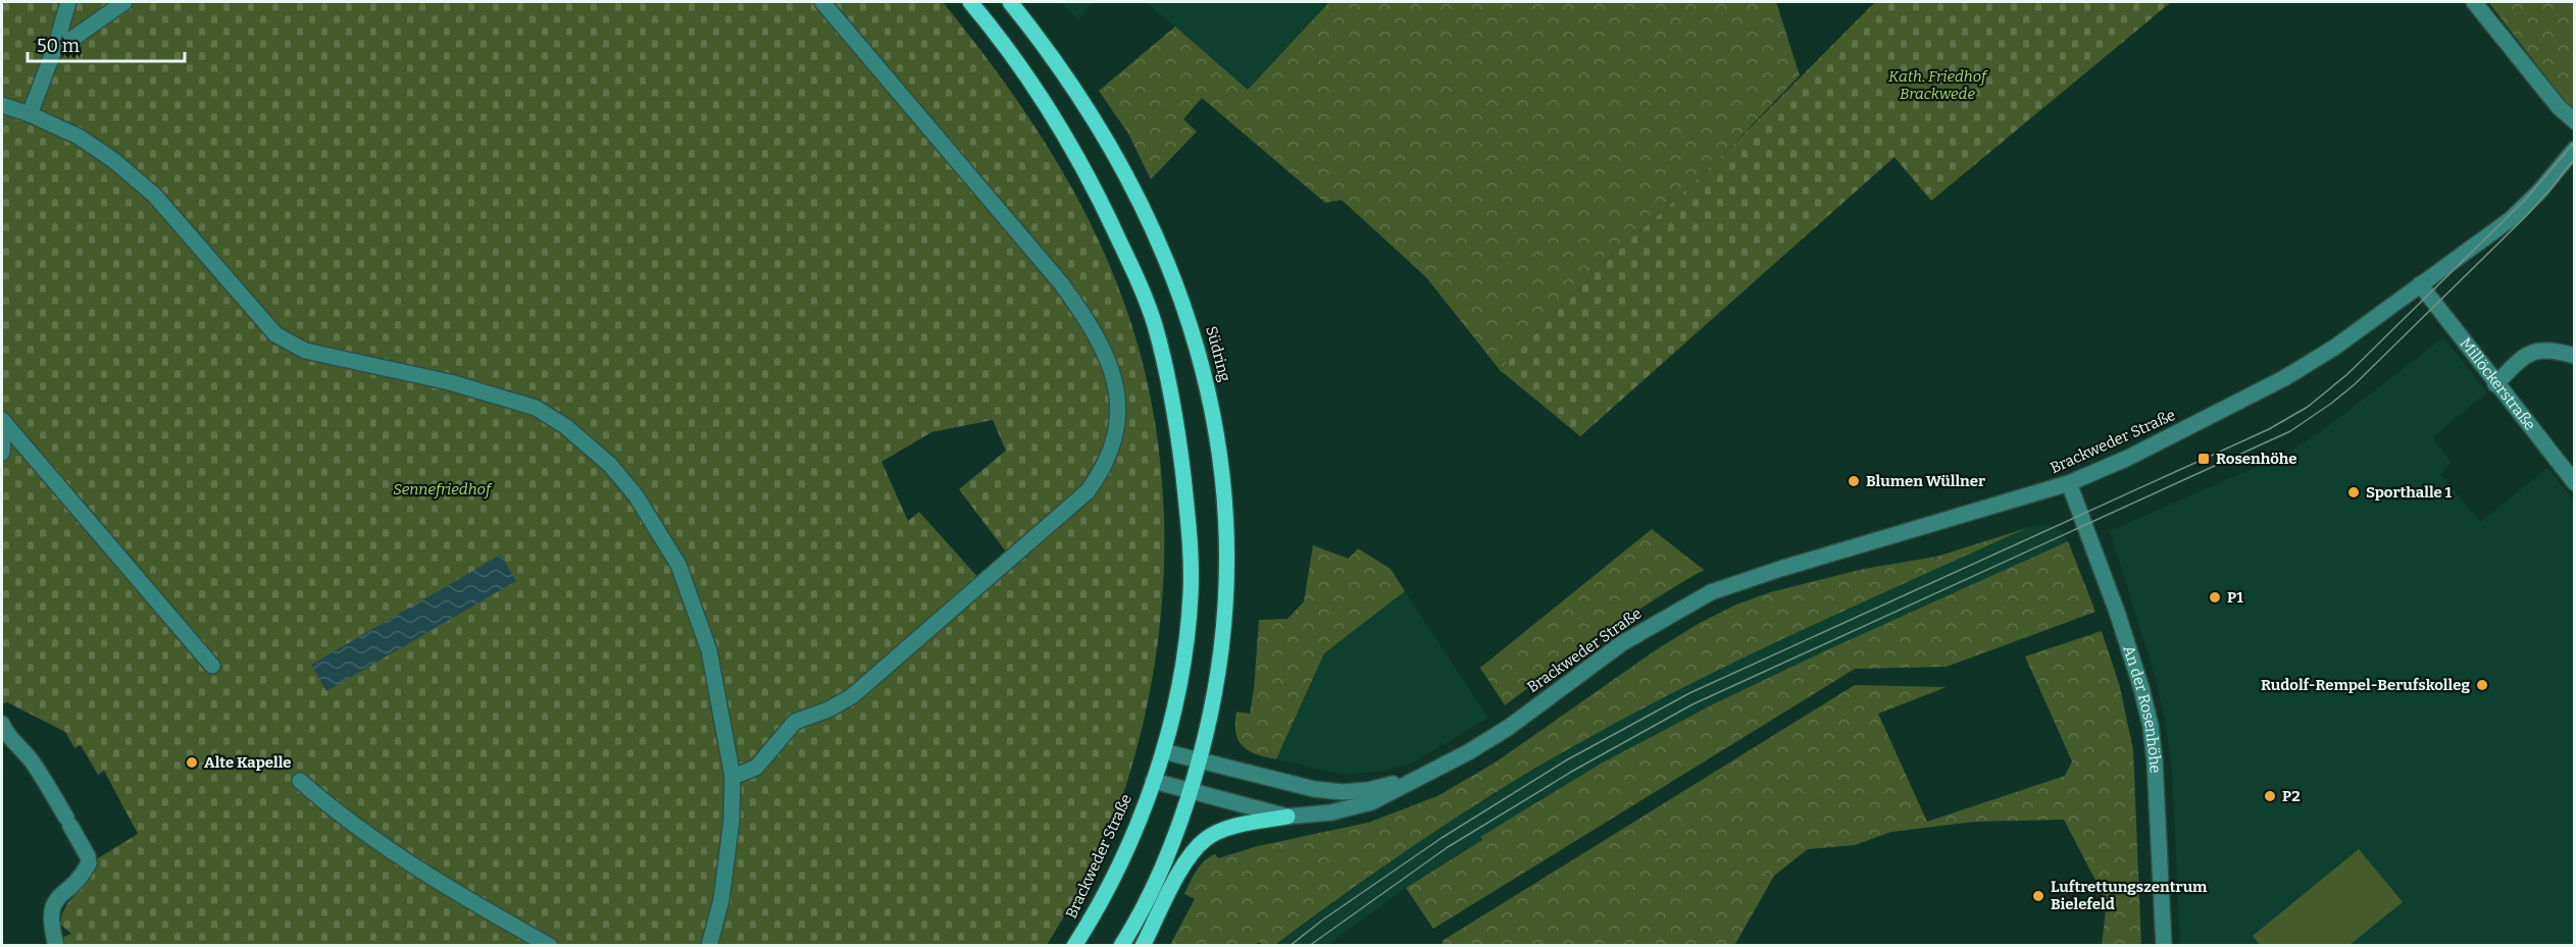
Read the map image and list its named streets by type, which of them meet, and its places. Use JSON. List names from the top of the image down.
{
  "streets": {
    "main road": ["Südring", "Brackweder Straße"],
    "street": ["Millöckerstraße", "An der Rosenhöhe"]
  },
  "crossings": [
    ["Südring", "Brackweder Straße"],
    ["Millöckerstraße", "Brackweder Straße"],
    ["Brackweder Straße", "An der Rosenhöhe"]
  ],
  "parks": ["Kath. Friedhof Brackwede", "Sennefriedhof"],
  "places": {
    "transit": ["Rosenhöhe"],
    "other": [
      "Blumen Wüllner",
      "Sporthalle 1",
      "P1",
      "Rudolf-Rempel-Berufskolleg",
      "Alte Kapelle",
      "P2",
      "Luftrettungszentrum Bielefeld"
    ]
  },
  "scale_bar": "50 m"
}
